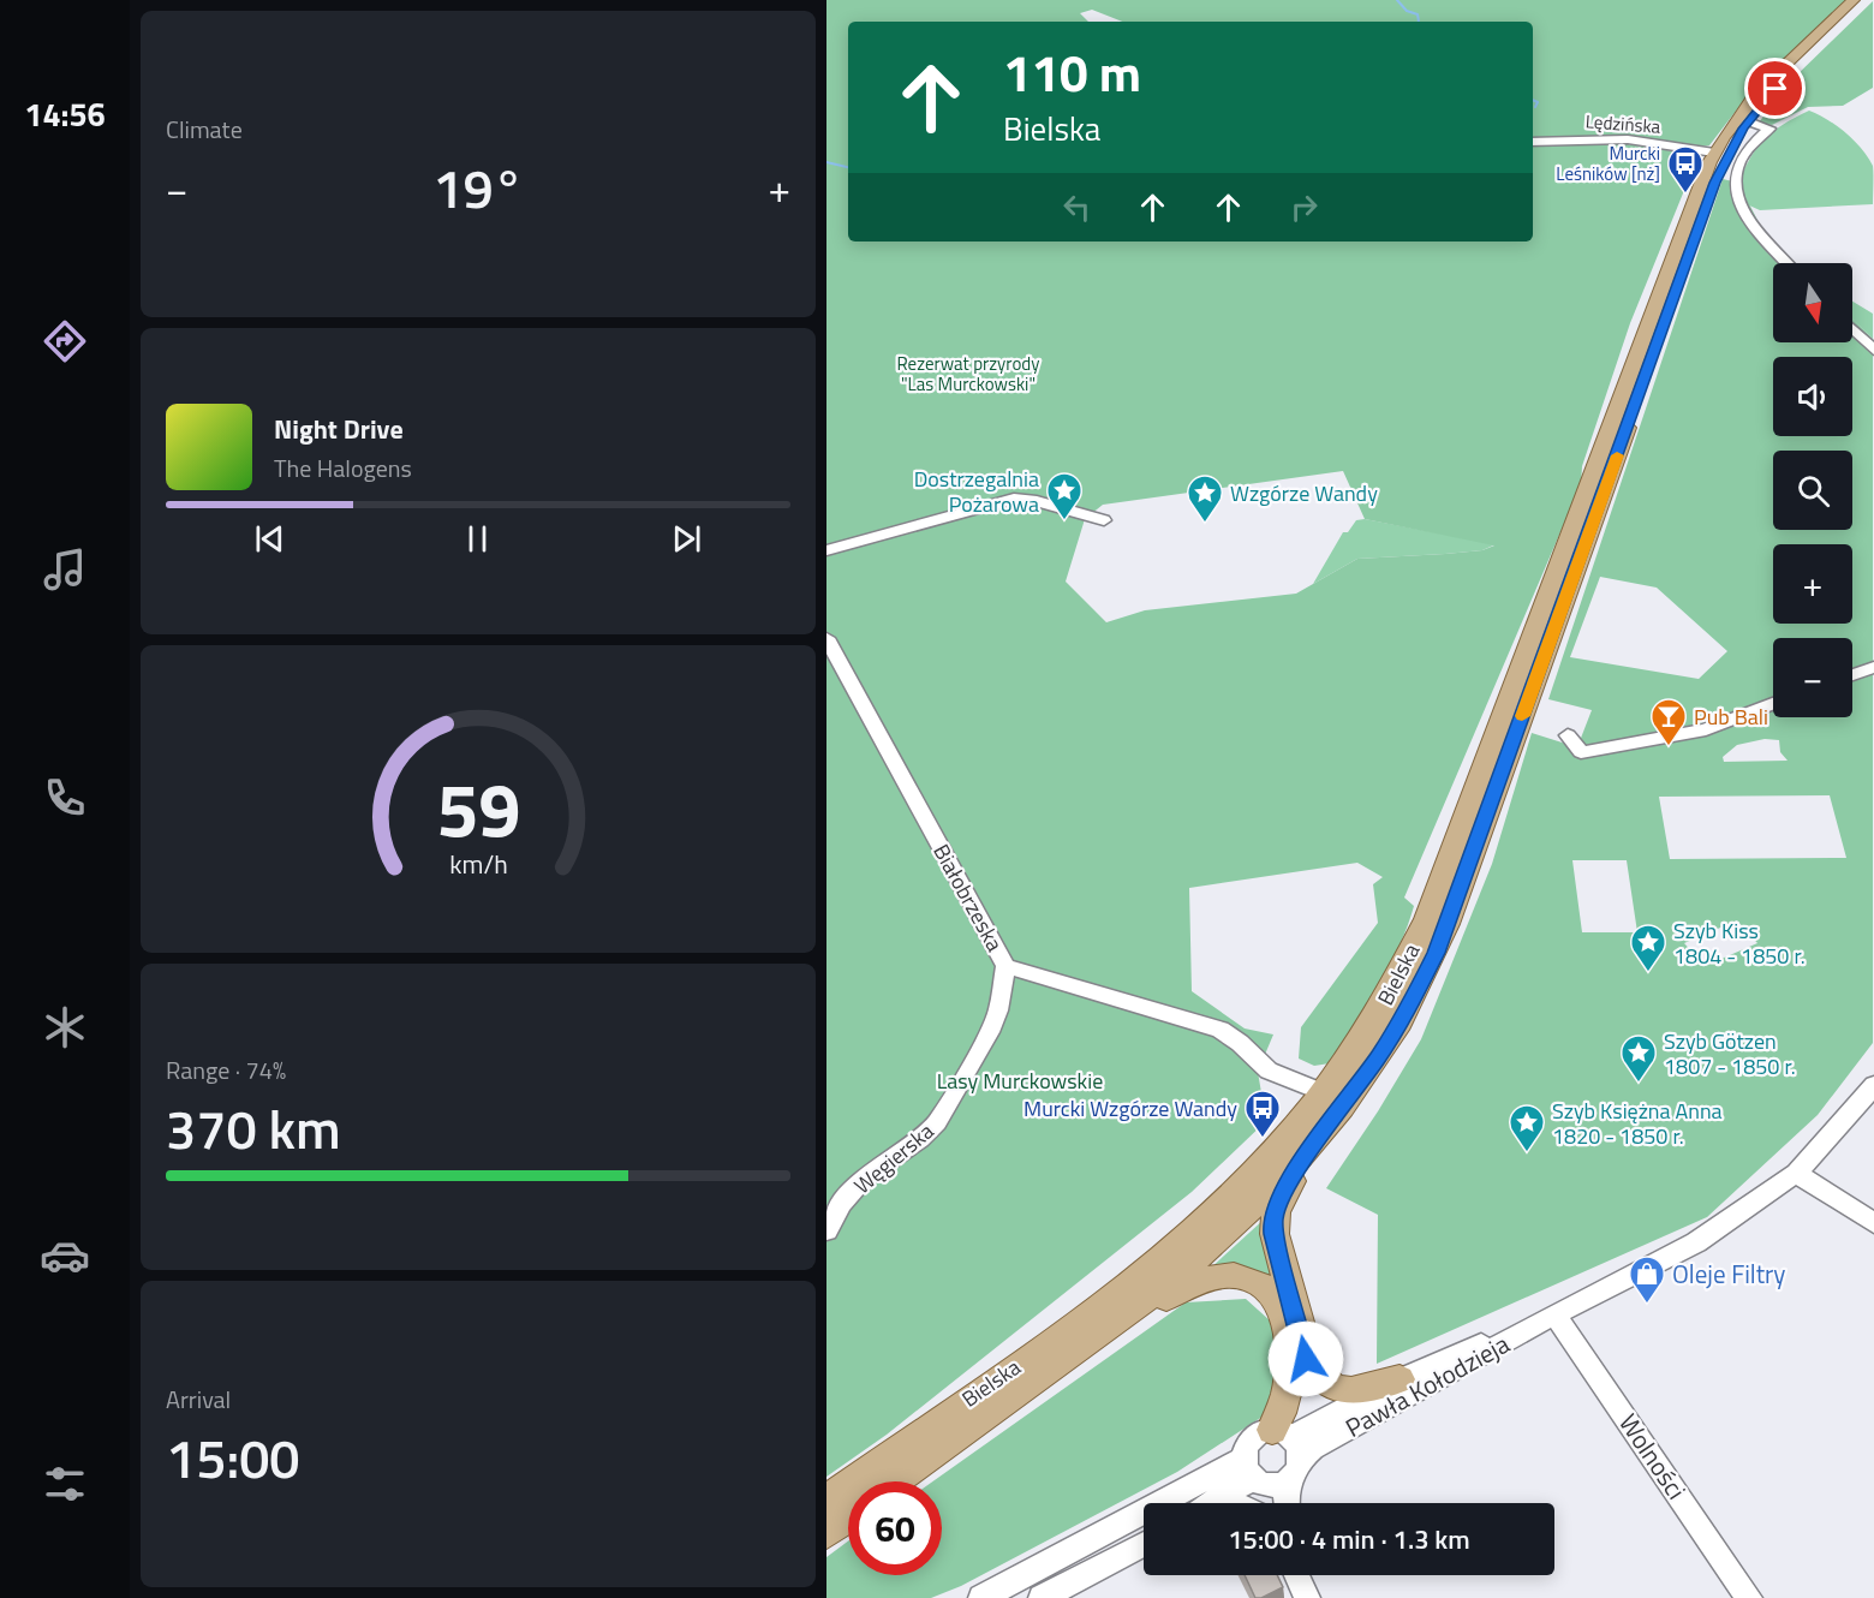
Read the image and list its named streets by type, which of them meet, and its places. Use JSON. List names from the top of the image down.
{
  "streets": {
    "main road": ["Bielska"],
    "street": [
      "Lędzińska",
      "Białobrzeska",
      "Węgierska",
      "Pawła Kołodzieja",
      "Wolności"
    ]
  },
  "crossings": [
    ["Lędzińska", "Bielska"],
    ["Białobrzeska", "Bielska"],
    ["Białobrzeska", "Węgierska"],
    ["Pawła Kołodzieja", "Wolności"]
  ],
  "parks": ["Rezerwat przyrody \"Las Murckowski\"", "Lasy Murckowskie"],
  "places": {
    "bus stop": ["Murcki Leśników [nż]", "Murcki Wzgórze Wandy"],
    "place": [
      "Dostrzegalnia Pożarowa",
      "Wzgórze Wandy",
      "Szyb Kiss 1804 - 1850 r.",
      "Szyb Götzen 1807 - 1850 r.",
      "Szyb Księżna Anna 1820 - 1850 r."
    ],
    "bar": ["Pub Bali"],
    "shop": ["Oleje Filtry"]
  },
  "north": "bottom",
  "page": {
    "tabs": "14:56",
    "tile": [
      "Climate",
      ["Range · 74%", "370 km"],
      ["Arrival", "15:00"]
    ],
    "turn": ["110 m", "Bielska"],
    "heat": ["−", "19°", "+"],
    "map_buttons": ["+", "−"],
    "song": ["Night Drive", "The Halogens"],
    "limit": "60",
    "trip": "15:00 · 4 min · 1.3 km",
    "gauge": ["59", "km/h"]
  }
}
